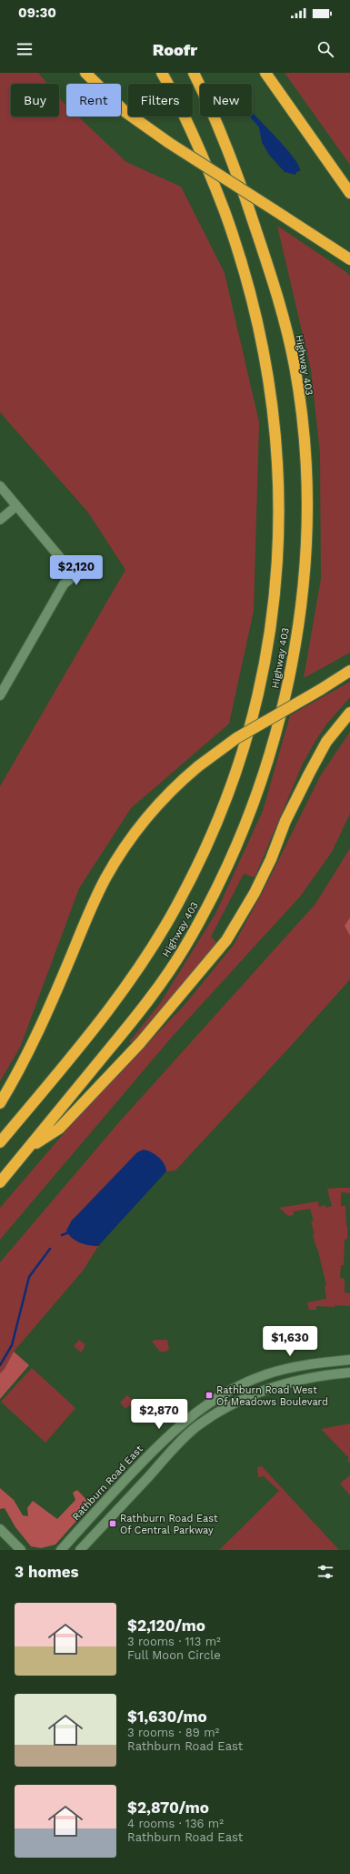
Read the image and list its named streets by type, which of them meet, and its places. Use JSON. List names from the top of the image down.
{
  "streets": {
    "highway": ["Highway 403"],
    "street": ["Rathburn Road East"]
  },
  "places": {
    "transit": ["Rathburn Road West Of Meadows Boulevard", "Rathburn Road East Of Central Parkway"]
  },
  "page": {
    "status": "09:30",
    "header": "Roofr",
    "chip": [
      "Buy",
      "Rent",
      "Filters",
      "New"
    ],
    "price": ["$2,120", "$1,630", "$2,870"],
    "heading": "3 homes",
    "list": [
      {
        "name": "$2,120/mo",
        "note": "3 rooms · 113 m² · Full Moon Circle"
      },
      {
        "name": "$1,630/mo",
        "note": "3 rooms · 89 m² · Rathburn Road East"
      },
      {
        "name": "$2,870/mo",
        "note": "4 rooms · 136 m² · Rathburn Road East"
      }
    ]
  }
}
